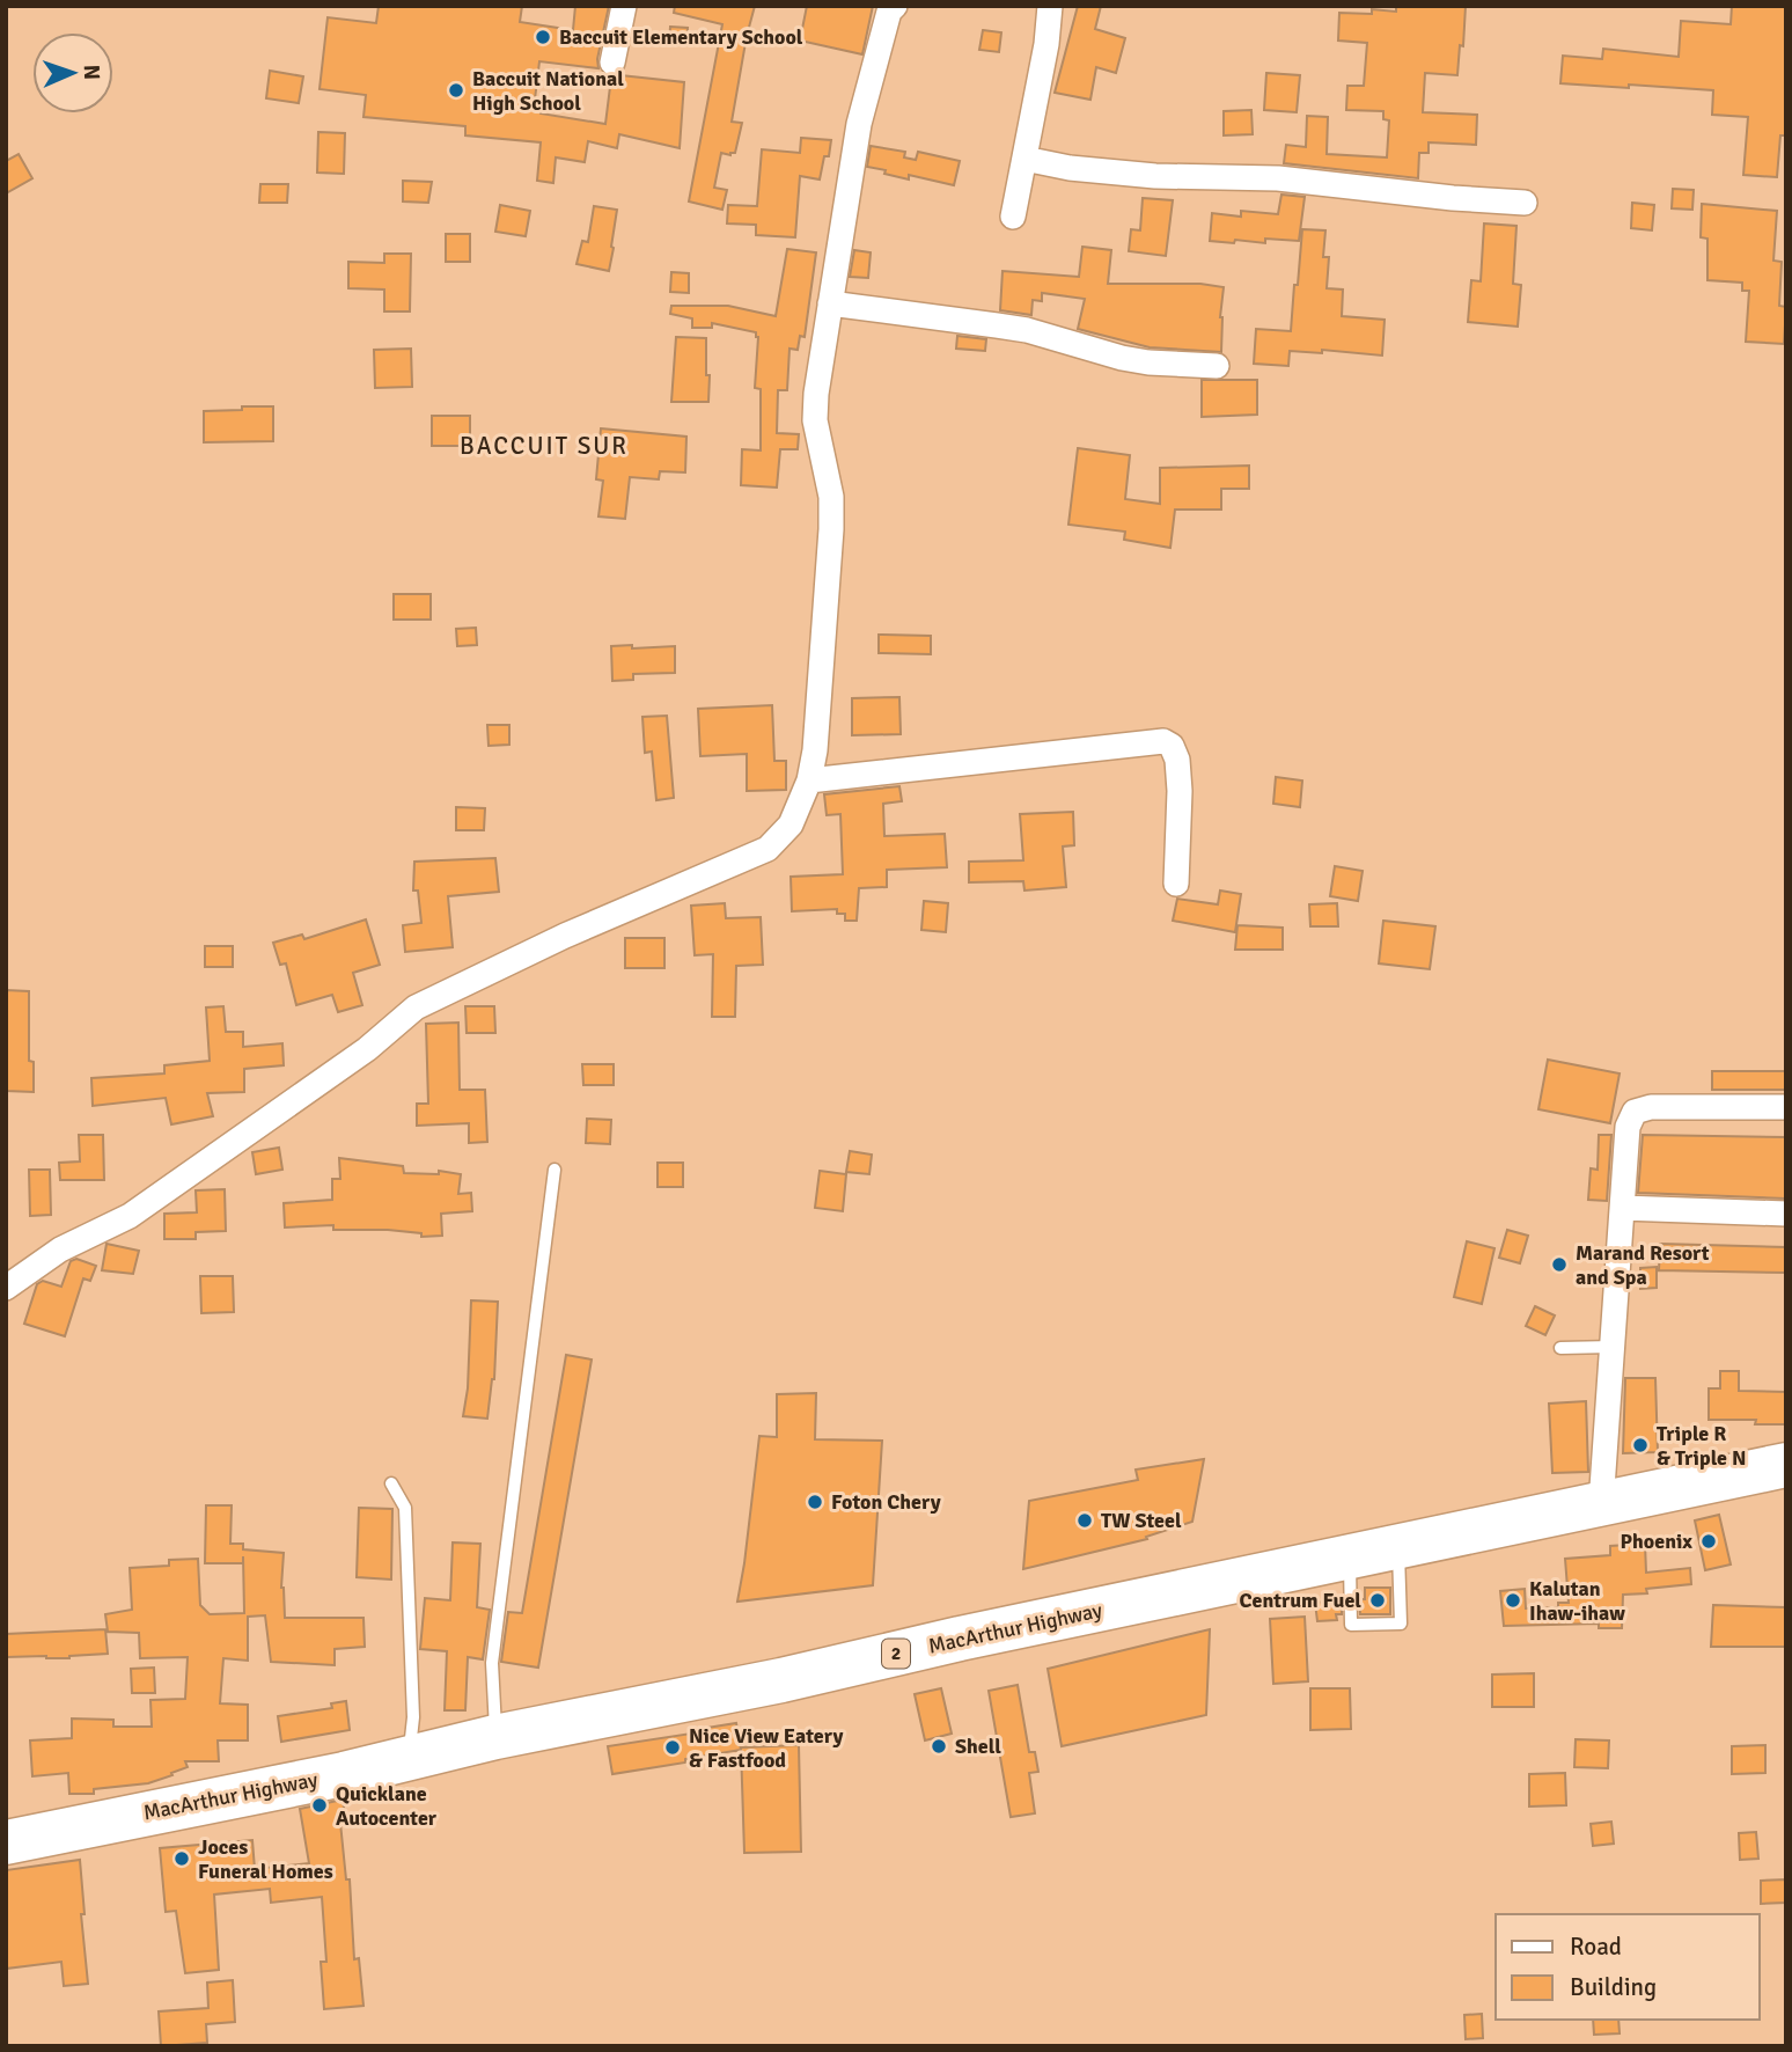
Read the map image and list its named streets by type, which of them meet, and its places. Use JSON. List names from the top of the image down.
{
  "streets": {
    "highway": ["MacArthur Highway", "2"]
  },
  "districts": ["BACCUIT SUR"],
  "places": [
    "Baccuit Elementary School",
    "Baccuit National High School",
    "Marand Resort and Spa",
    "Triple R & Triple N",
    "Foton Chery",
    "TW Steel",
    "Phoenix",
    "Centrum Fuel",
    "Kalutan Ihaw-ihaw",
    "Shell",
    "Nice View Eatery & Fastfood",
    "Quicklane Autocenter",
    "Joces Funeral Homes"
  ],
  "legend": ["Road", "Building"],
  "north": "right"
}
